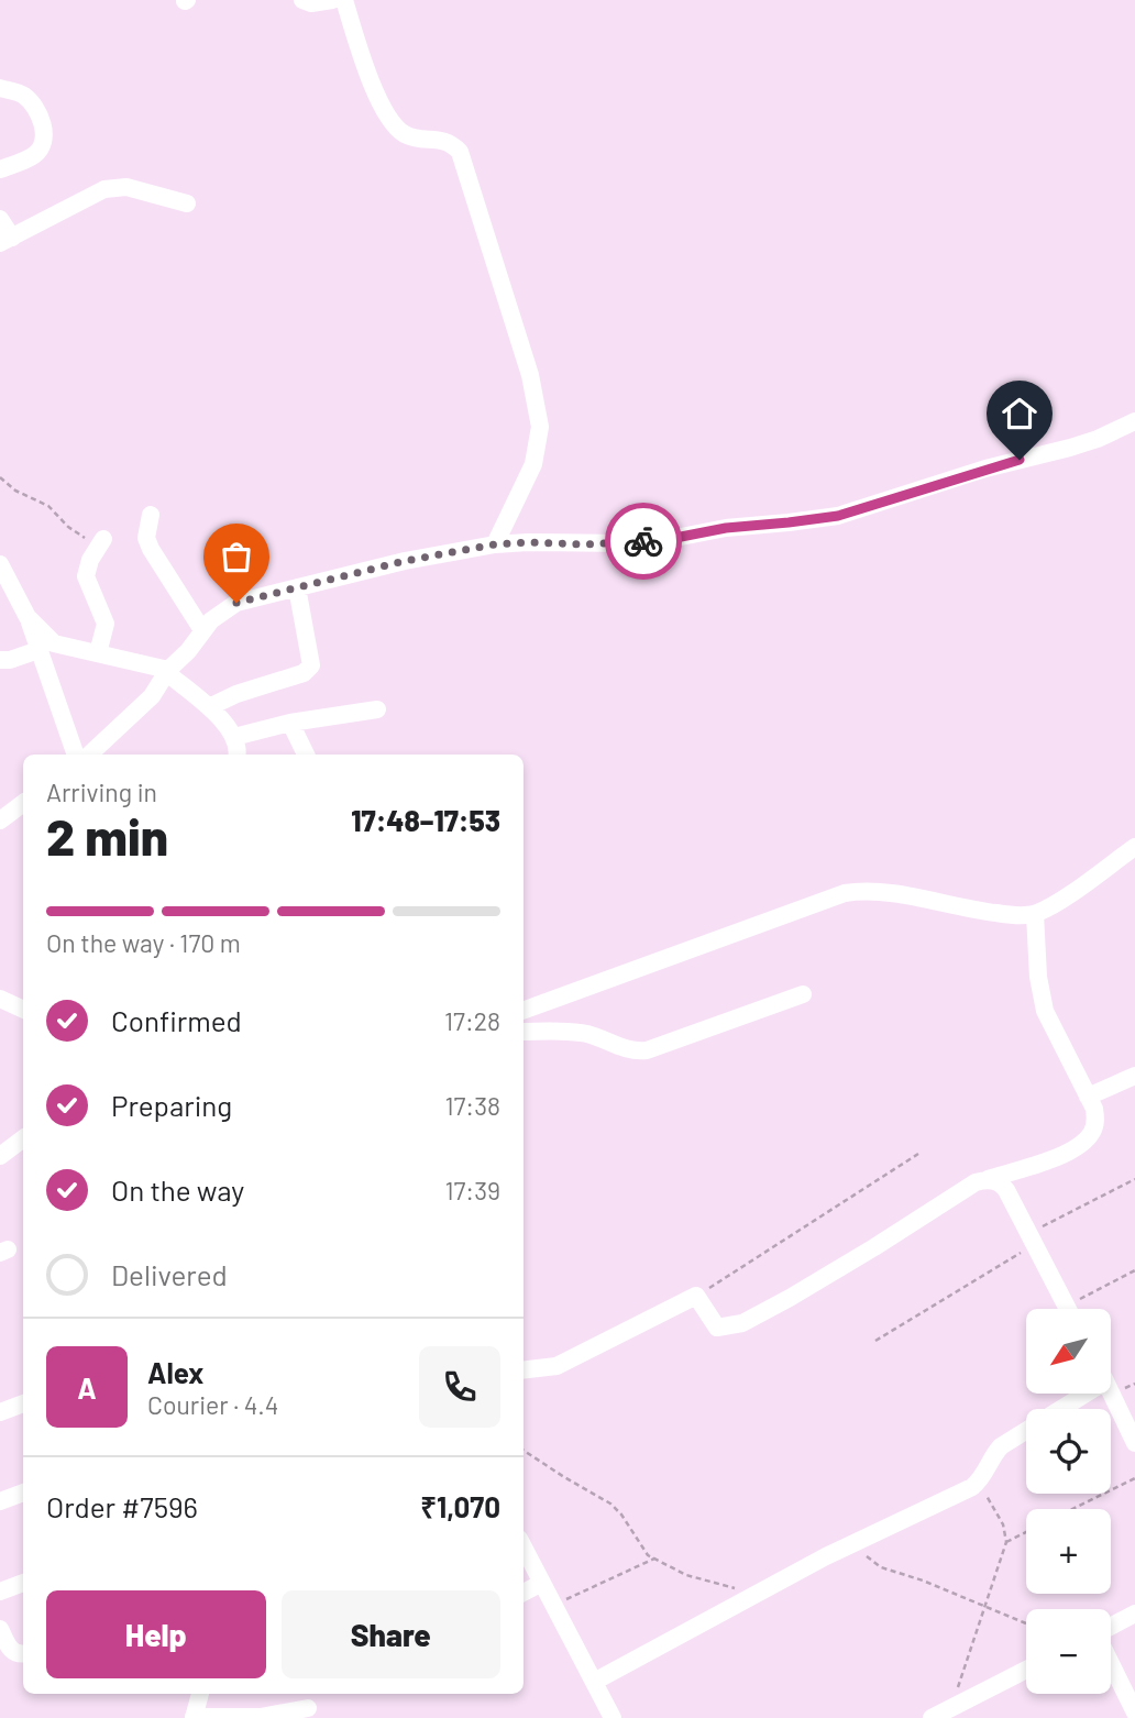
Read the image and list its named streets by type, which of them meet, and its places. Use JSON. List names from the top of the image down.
{
  "north": "bottom left",
  "page": {
    "heading": ["2 min", "Arriving in", "17:48–17:53"],
    "panel": [
      "Alex",
      "Courier · 4.4",
      "Order #7596",
      "₹1,070"
    ],
    "bar": "On the way · 170 m",
    "list": [
      ["Confirmed", "17:28"],
      ["Preparing", "17:38"],
      ["On the way", "17:39"],
      "Delivered"
    ],
    "map_buttons": ["+", "−"],
    "round": "A",
    "buttons": ["Help", "Share"]
  }
}
